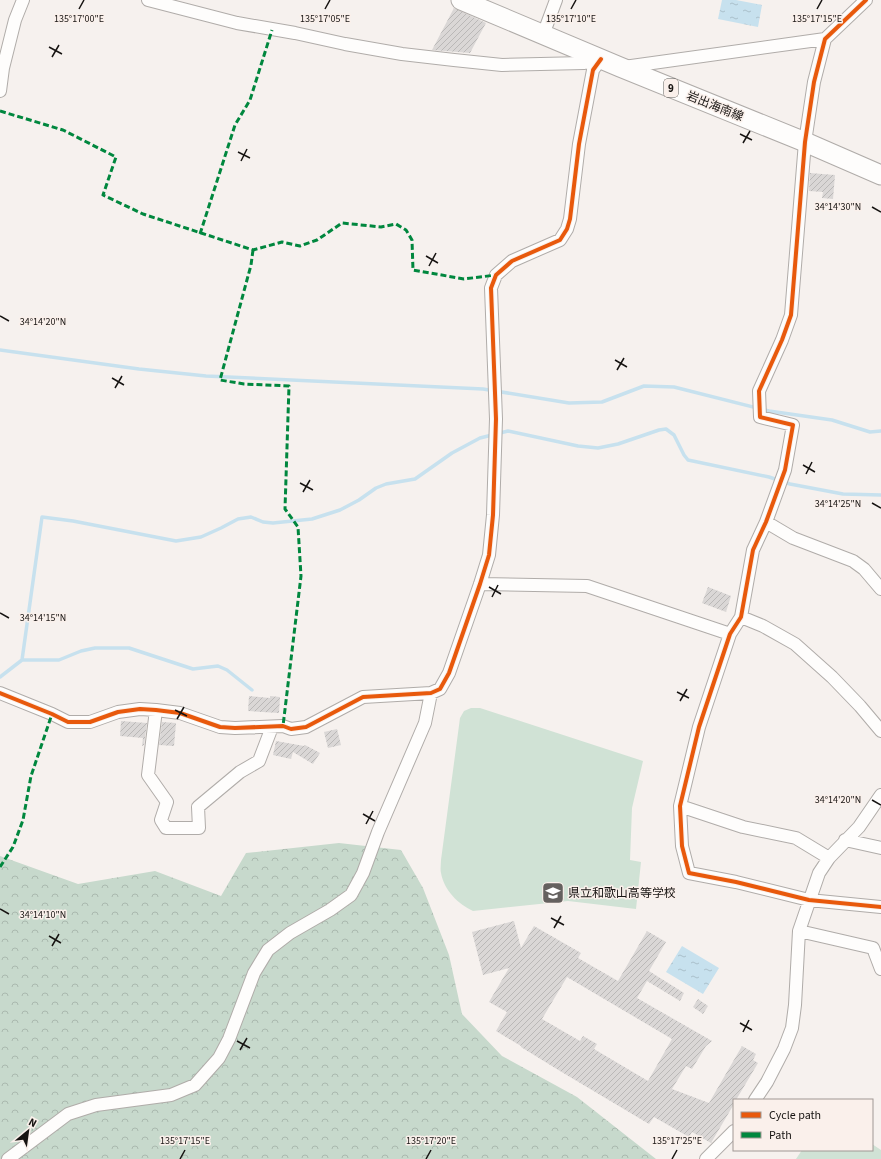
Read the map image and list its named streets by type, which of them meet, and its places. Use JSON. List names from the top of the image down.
{
  "streets": {
    "main road": ["9", "岩出海南線"]
  },
  "places": {
    "school or university": ["県立和歌山高等学校"]
  },
  "legend": ["Cycle path", "Path"],
  "north": "top right",
  "coordinates": [
    "135°17'00\"E",
    "135°17'05\"E",
    "135°17'10\"E",
    "135°17'15\"E",
    "34°14'30\"N",
    "34°14'20\"N",
    "34°14'25\"N",
    "34°14'15\"N",
    "34°14'10\"N",
    "135°17'20\"E",
    "135°17'25\"E"
  ]
}
